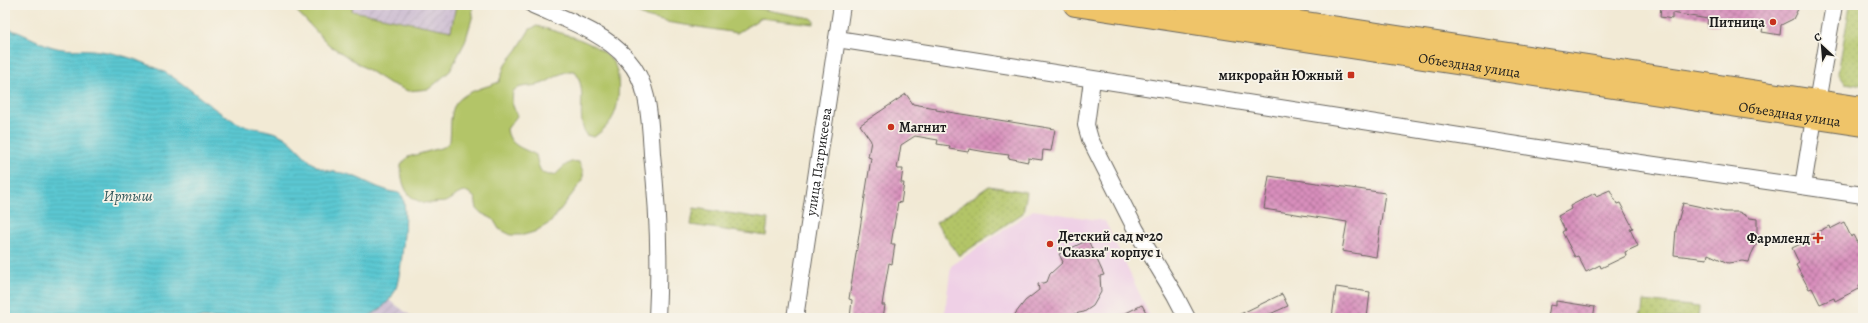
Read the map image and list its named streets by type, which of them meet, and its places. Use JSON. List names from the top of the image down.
{
  "streets": {
    "main road": ["Объездная улица"],
    "street": ["улица Патрикеева"]
  },
  "water": ["Иртыш"],
  "places": {
    "other": ["Питница", "Магнит", "Детский сад №20 \"Сказка\" корпус 1"],
    "transit": ["микрорайн Южный"],
    "health": ["Фармленд"]
  },
  "north": "top left"
}
